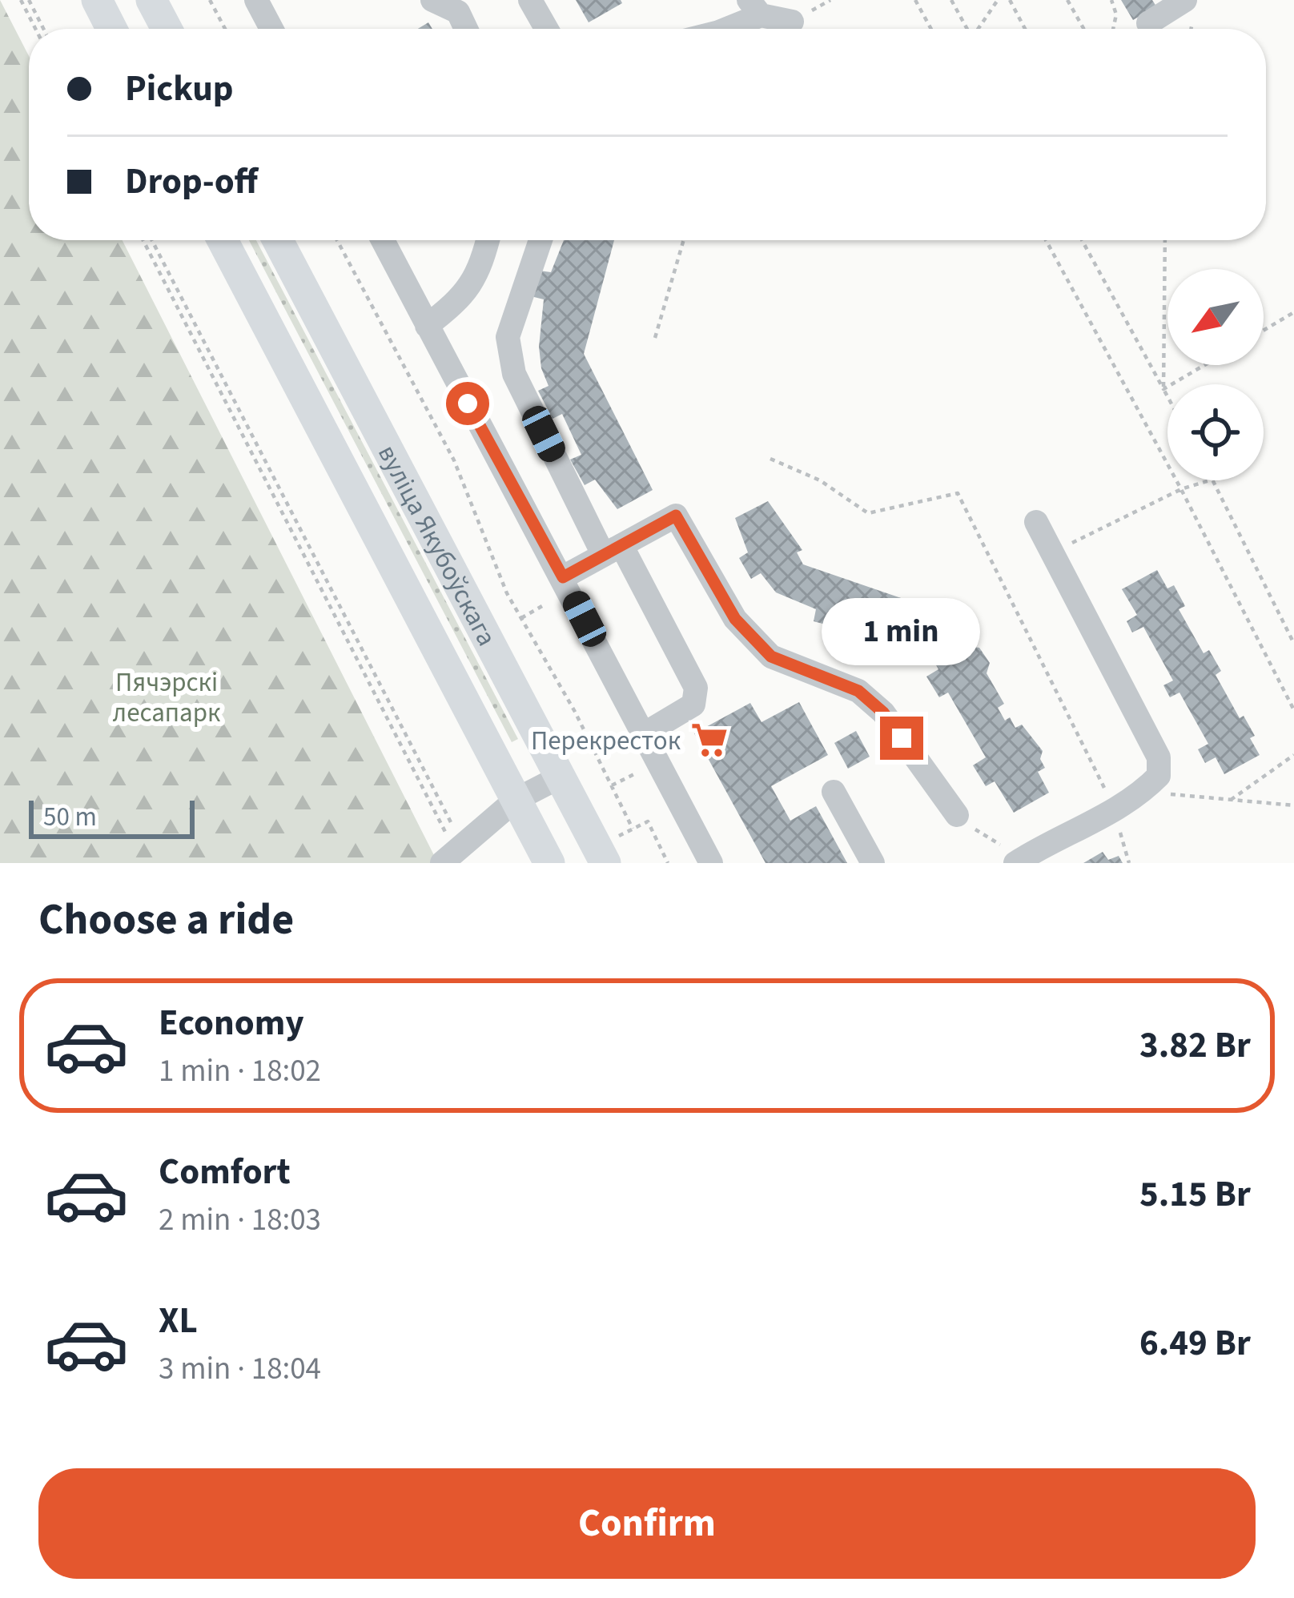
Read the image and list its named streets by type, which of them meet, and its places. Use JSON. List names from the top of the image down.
{
  "streets": {
    "main road": ["вуліца Якубоўскага"]
  },
  "parks": ["Пячэрскі лесапарк"],
  "places": {
    "supermarket": ["Перекресток"]
  },
  "scale_bar": "50 m",
  "north": "bottom left",
  "page": {
    "banner": ["Pickup", "Drop-off"],
    "bubble": "1 min",
    "scale": "50 m",
    "heading": "Choose a ride",
    "list": [
      {
        "name": "Economy",
        "note": "1 min · 18:02",
        "value": "3.82 Br"
      },
      {
        "name": "Comfort",
        "note": "2 min · 18:03",
        "value": "5.15 Br"
      },
      {
        "name": "XL",
        "note": "3 min · 18:04",
        "value": "6.49 Br"
      }
    ],
    "buttons": "Confirm"
  }
}
